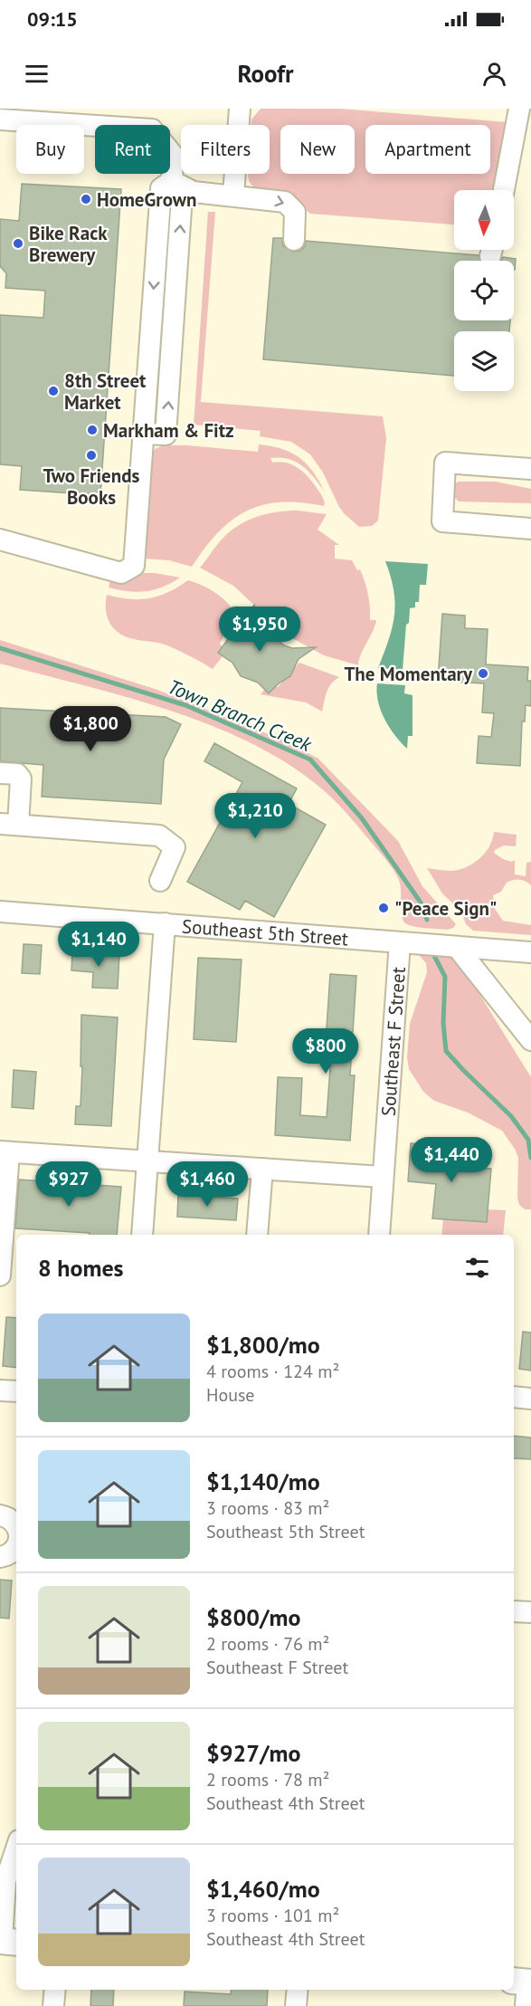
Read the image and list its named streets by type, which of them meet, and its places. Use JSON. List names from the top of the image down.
{
  "streets": {
    "street": ["Southeast 5th Street", "Southeast F Street"]
  },
  "crossings": [
    ["Southeast 5th Street", "Southeast F Street"]
  ],
  "water": ["Town Branch Creek"],
  "places": [
    "HomeGrown",
    "Bike Rack Brewery",
    "8th Street Market",
    "Markham & Fitz",
    "Two Friends Books",
    "The Momentary",
    "\"Peace Sign\""
  ],
  "north": "bottom",
  "page": {
    "status": "09:15",
    "header": "Roofr",
    "chip": [
      "Buy",
      "Rent",
      "Filters",
      "New",
      "Apartment"
    ],
    "price": [
      "$1,950",
      "$1,800",
      "$1,210",
      "$1,140",
      "$800",
      "$1,440",
      "$927",
      "$1,460"
    ],
    "heading": "8 homes",
    "list": [
      {
        "name": "$1,800/mo",
        "note": "4 rooms · 124 m² · House"
      },
      {
        "name": "$1,140/mo",
        "note": "3 rooms · 83 m² · Southeast 5th Street"
      },
      {
        "name": "$800/mo",
        "note": "2 rooms · 76 m² · Southeast F Street"
      },
      {
        "name": "$927/mo",
        "note": "2 rooms · 78 m² · Southeast 4th Street"
      },
      {
        "name": "$1,460/mo",
        "note": "3 rooms · 101 m² · Southeast 4th Street"
      }
    ]
  }
}
